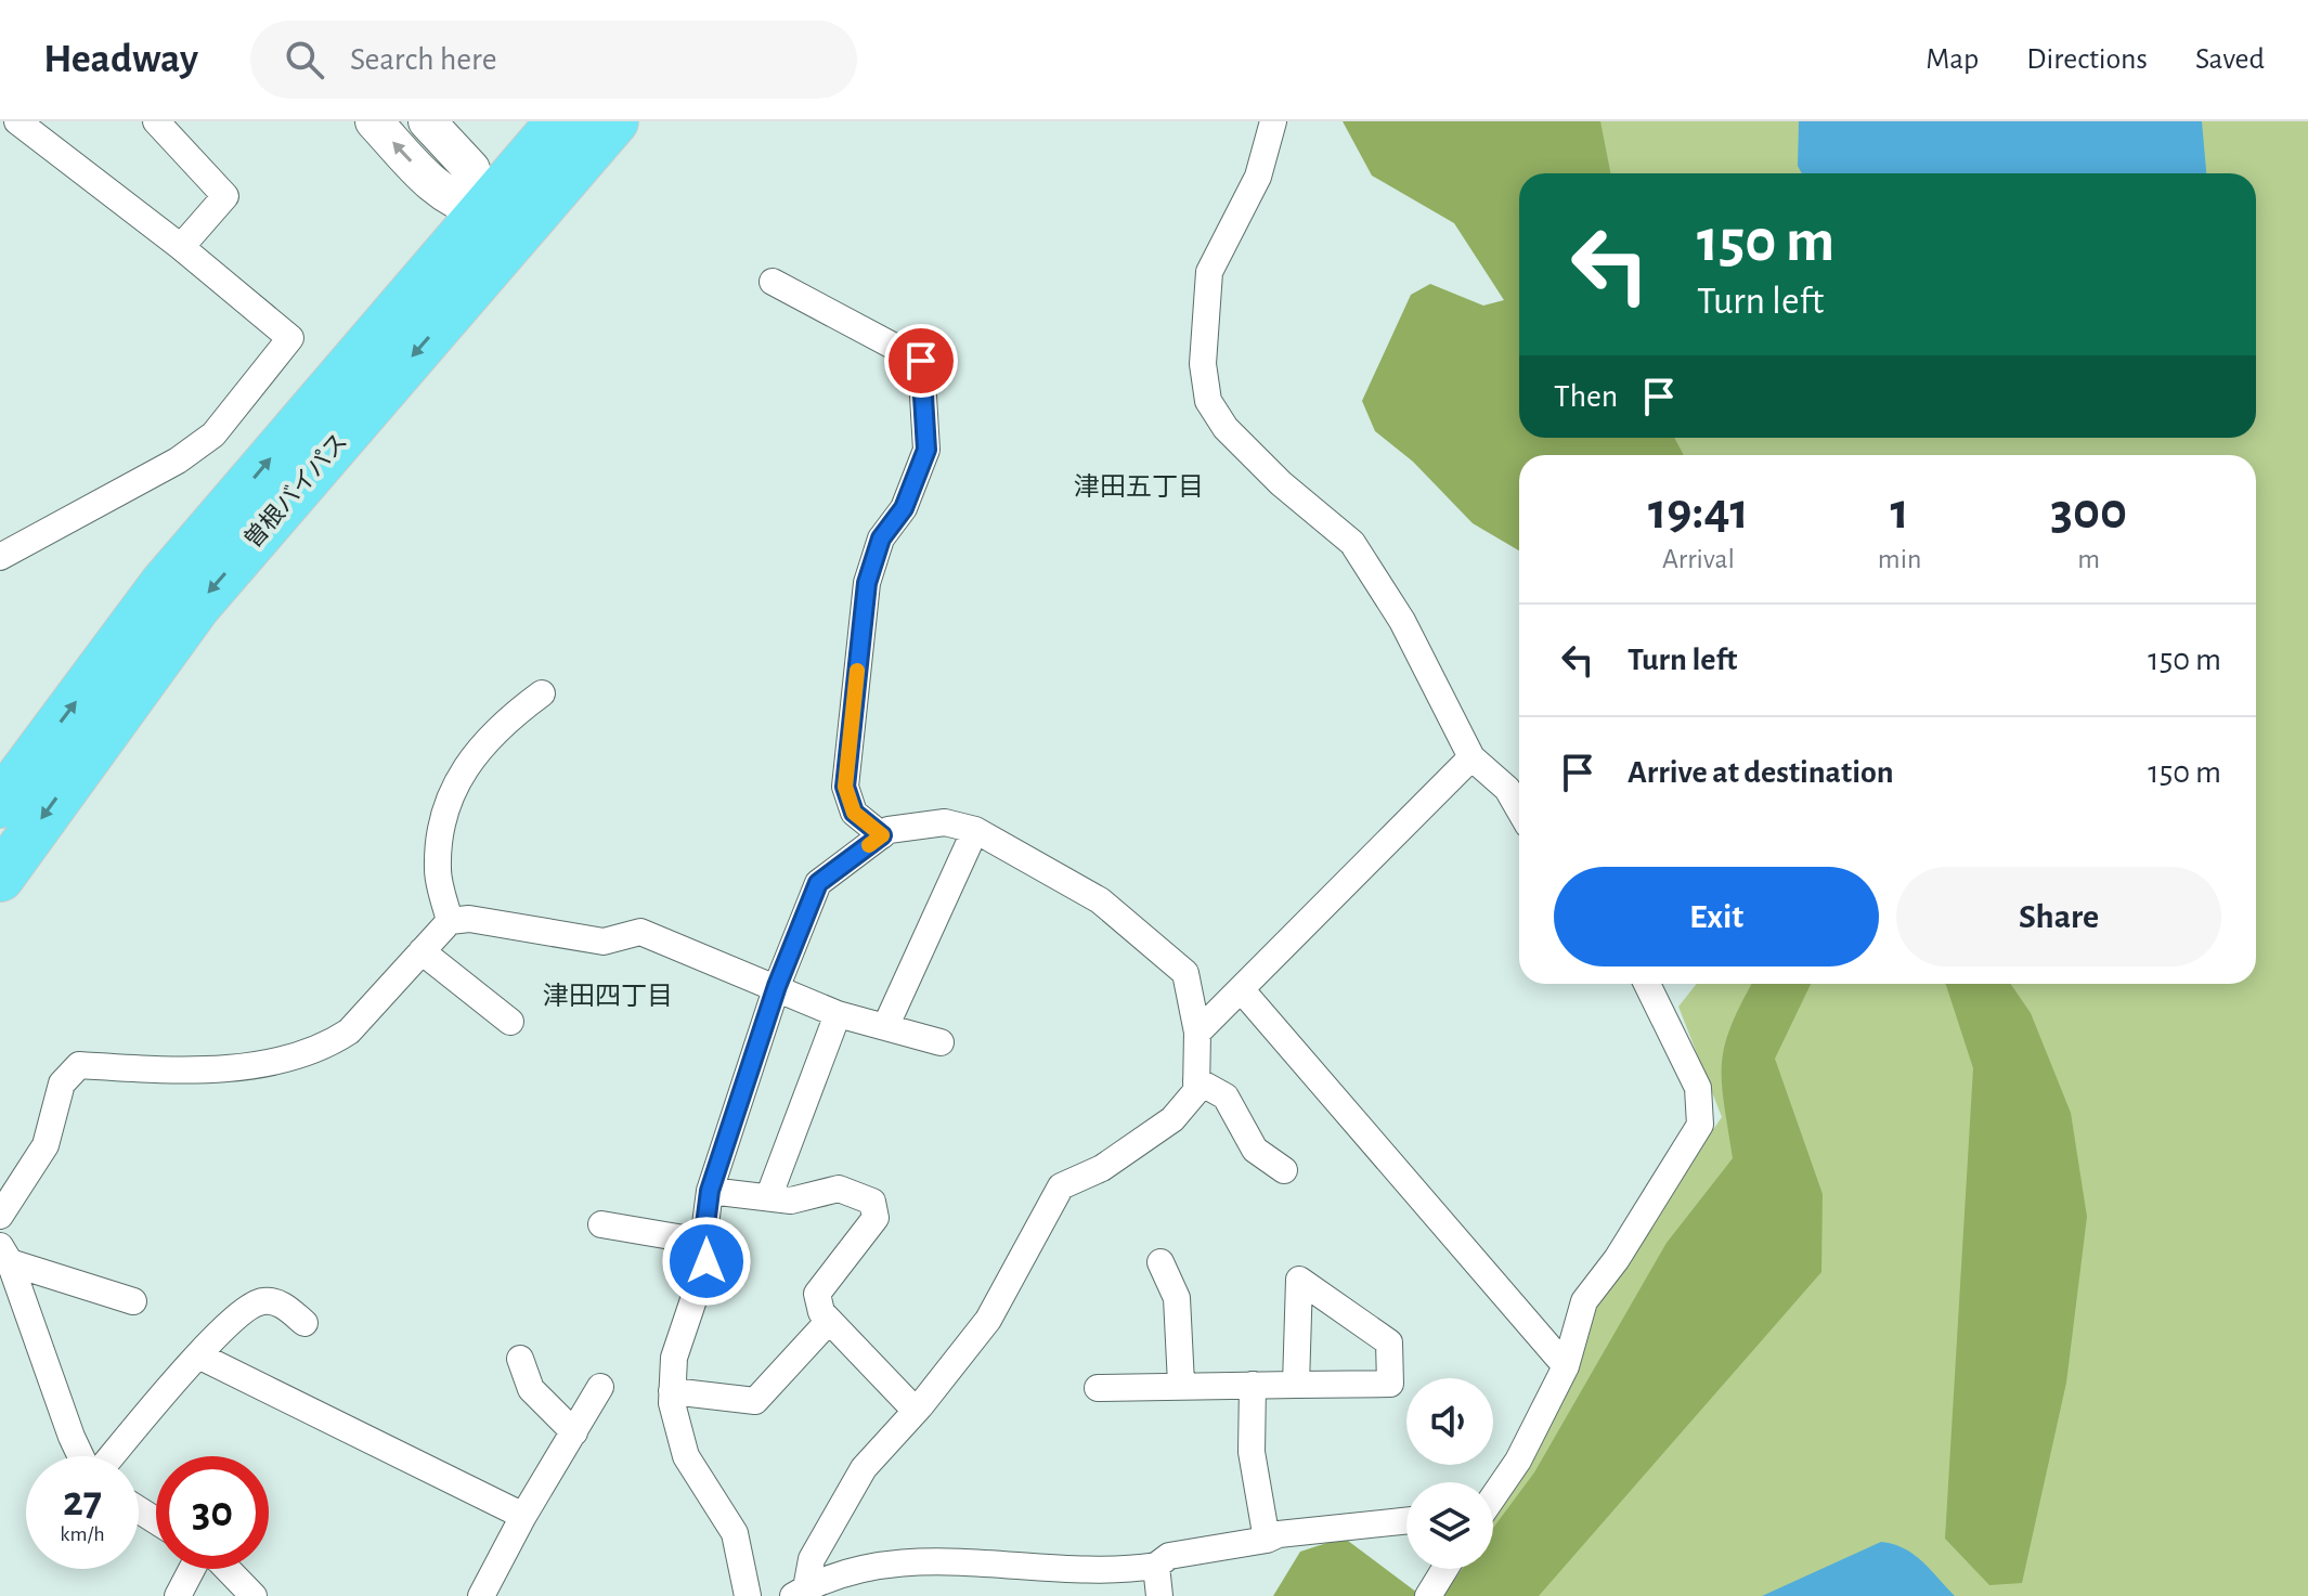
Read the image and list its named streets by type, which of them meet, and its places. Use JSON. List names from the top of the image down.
{
  "streets": {
    "highway": ["曽根バイパス"]
  },
  "districts": ["津田五丁目", "津田四丁目"],
  "page": {
    "header": "Headway",
    "search": "Search here",
    "nav": ["Map", "Directions", "Saved"],
    "turn": ["150 m", "Turn left"],
    "then": "Then",
    "eta": [
      "19:41",
      "Arrival",
      "1",
      "min",
      "300",
      "m"
    ],
    "list": [
      {
        "name": "Turn left",
        "value": "150 m"
      },
      {
        "name": "Arrive at destination",
        "value": "150 m"
      }
    ],
    "buttons": ["Exit", "Share"],
    "speed": "27 km/h",
    "limit": "30"
  }
}
